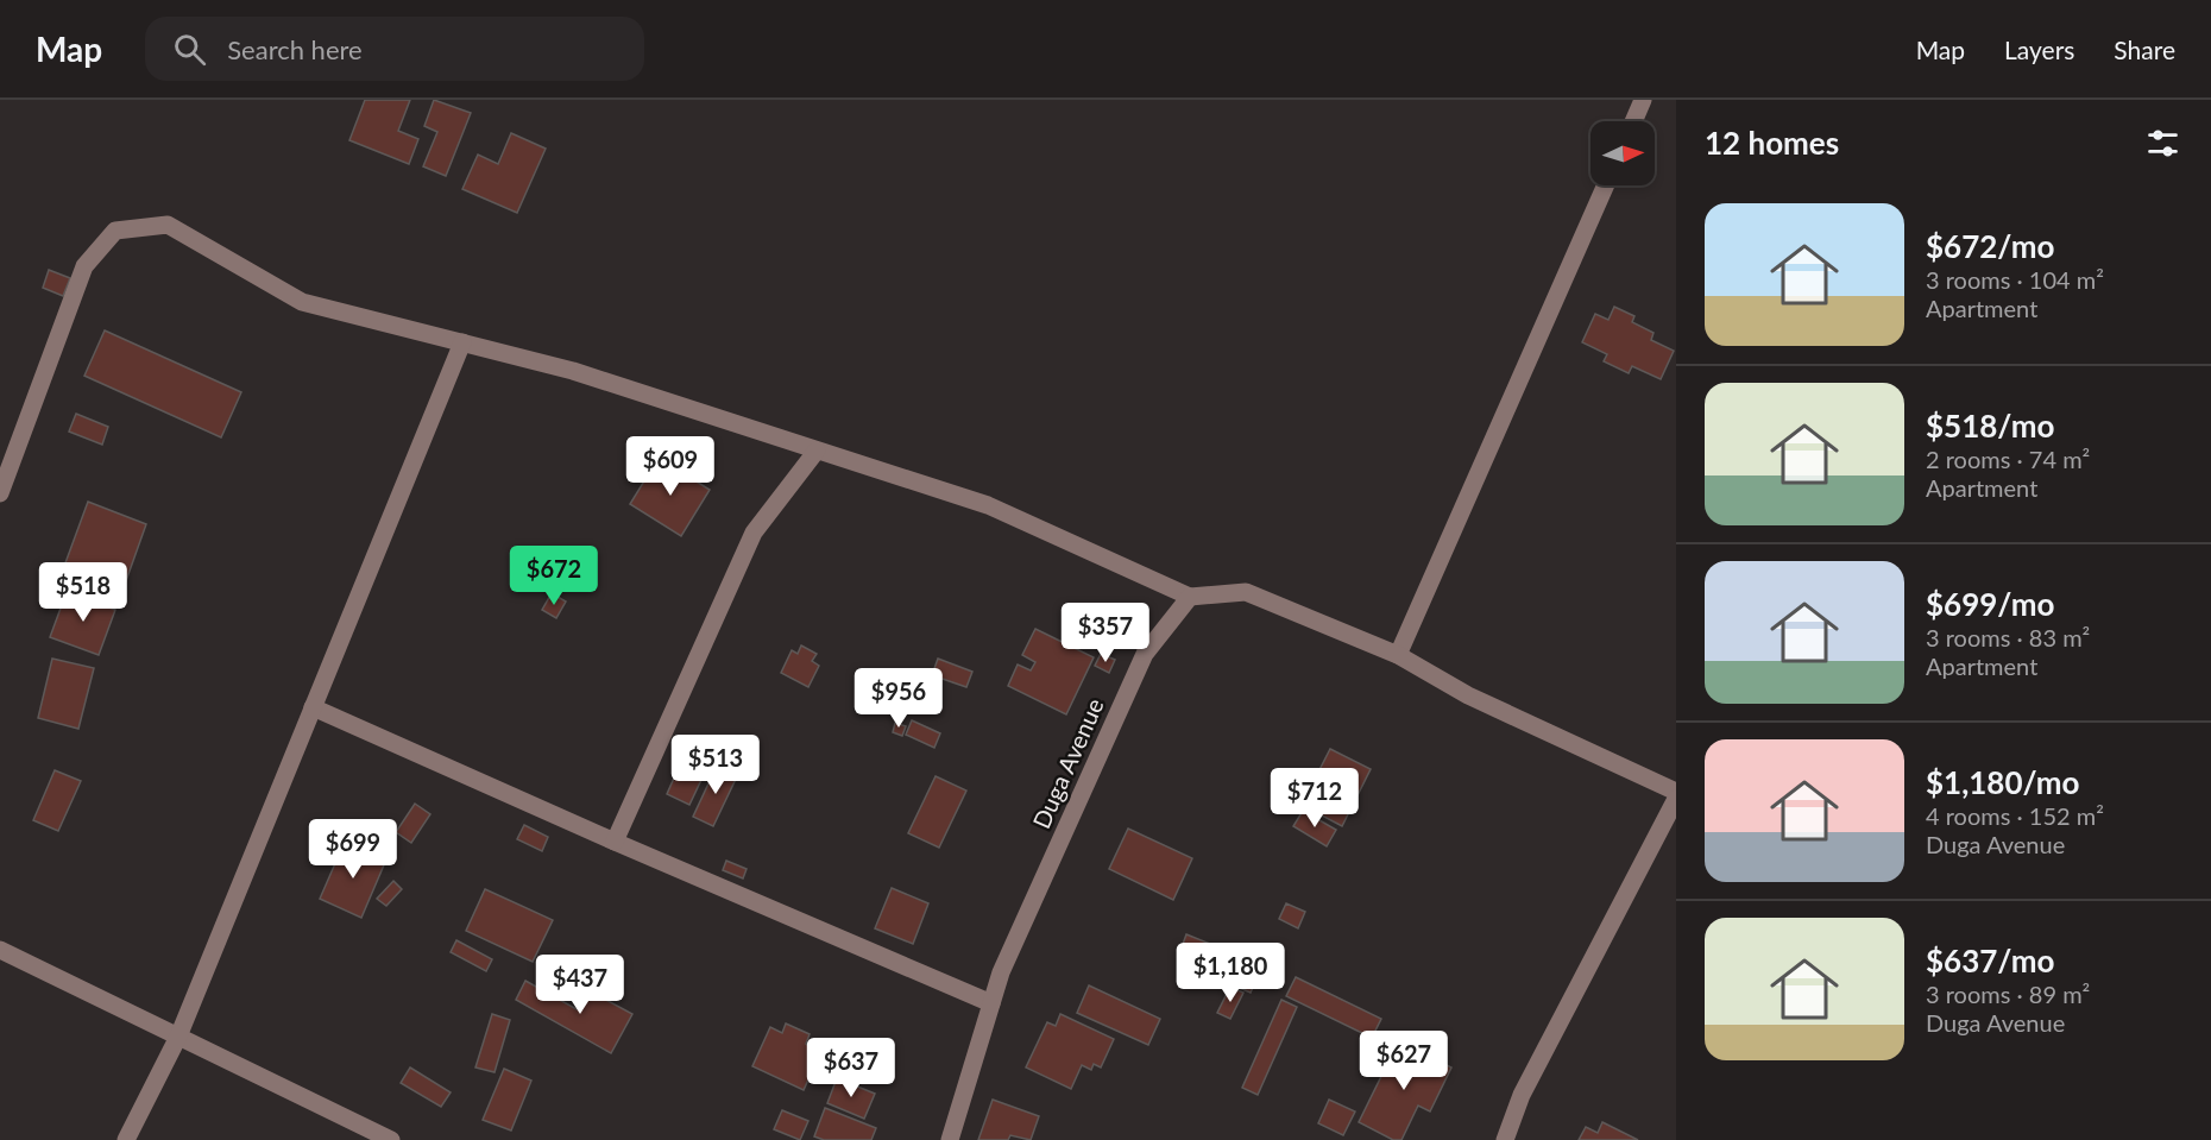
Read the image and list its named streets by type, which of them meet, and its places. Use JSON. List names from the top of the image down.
{
  "streets": {
    "street": ["Duga Avenue"]
  },
  "north": "right",
  "page": {
    "header": "Map",
    "search": "Search here",
    "nav": ["Map", "Layers", "Share"],
    "heading": "12 homes",
    "list": [
      {
        "name": "$672/mo",
        "note": "3 rooms · 104 m² · Apartment"
      },
      {
        "name": "$518/mo",
        "note": "2 rooms · 74 m² · Apartment"
      },
      {
        "name": "$699/mo",
        "note": "3 rooms · 83 m² · Apartment"
      },
      {
        "name": "$1,180/mo",
        "note": "4 rooms · 152 m² · Duga Avenue"
      },
      {
        "name": "$637/mo",
        "note": "3 rooms · 89 m² · Duga Avenue"
      }
    ],
    "price": [
      "$609",
      "$672",
      "$518",
      "$357",
      "$956",
      "$513",
      "$712",
      "$699",
      "$1,180",
      "$437",
      "$627",
      "$637"
    ]
  }
}
